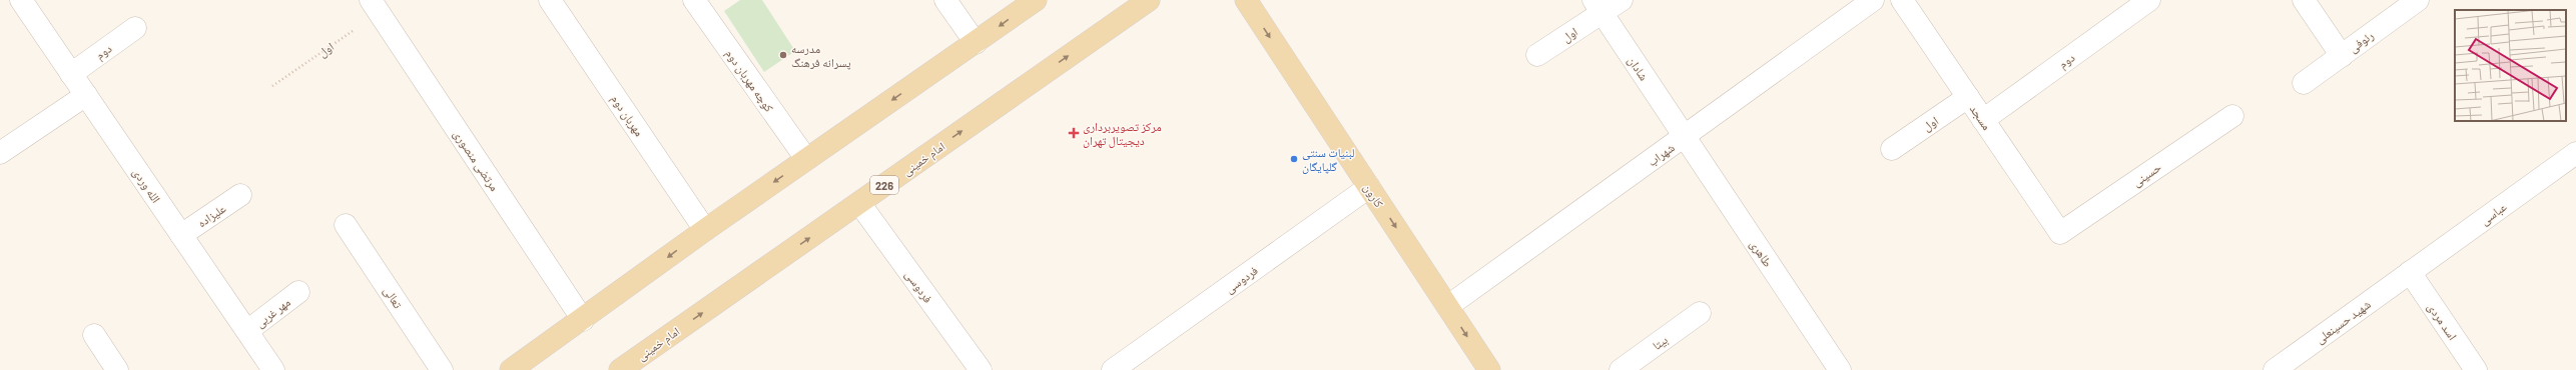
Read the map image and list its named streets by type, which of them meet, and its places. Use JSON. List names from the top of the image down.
{
  "streets": {
    "main road": ["امام خمینی", "226", "کارون"],
    "street": [
      "اول",
      "رئوفی",
      "دوم",
      "شادان",
      "کوچه مهربان دوم",
      "مهربان دوم",
      "مسجد",
      "شهراب",
      "مرتضی منصوری",
      "حسینی",
      "الله وردی",
      "عباسی",
      "علیزاده",
      "طاهری",
      "فردوسی",
      "تعالی",
      "مهر غربی",
      "شهید حسینعلی",
      "اسد مردی",
      "بیتا"
    ]
  },
  "crossings": [
    ["اول", "شادان"],
    ["اول", "مسجد"],
    ["اول", "مرتضی منصوری"],
    ["دوم", "مسجد"],
    ["دوم", "الله وردی"],
    ["شادان", "شهراب"],
    ["شادان", "طاهری"],
    ["مسجد", "حسینی"],
    ["شهراب", "کارون"],
    ["شهراب", "طاهری"],
    ["امام خمینی", "فردوسی"],
    ["الله وردی", "علیزاده"],
    ["الله وردی", "مهر غربی"],
    ["کارون", "فردوسی"],
    ["عباسی", "شهید حسینعلی"],
    ["عباسی", "اسد مردی"],
    ["شهید حسینعلی", "اسد مردی"]
  ],
  "one_way": ["کارون"],
  "places": {
    "other": ["مدرسه پسرانه فرهنگ", "لبنیات سنتی گلپایگان"],
    "health": ["مرکز تصویربرداری دیجیتال تهران"]
  }
}
